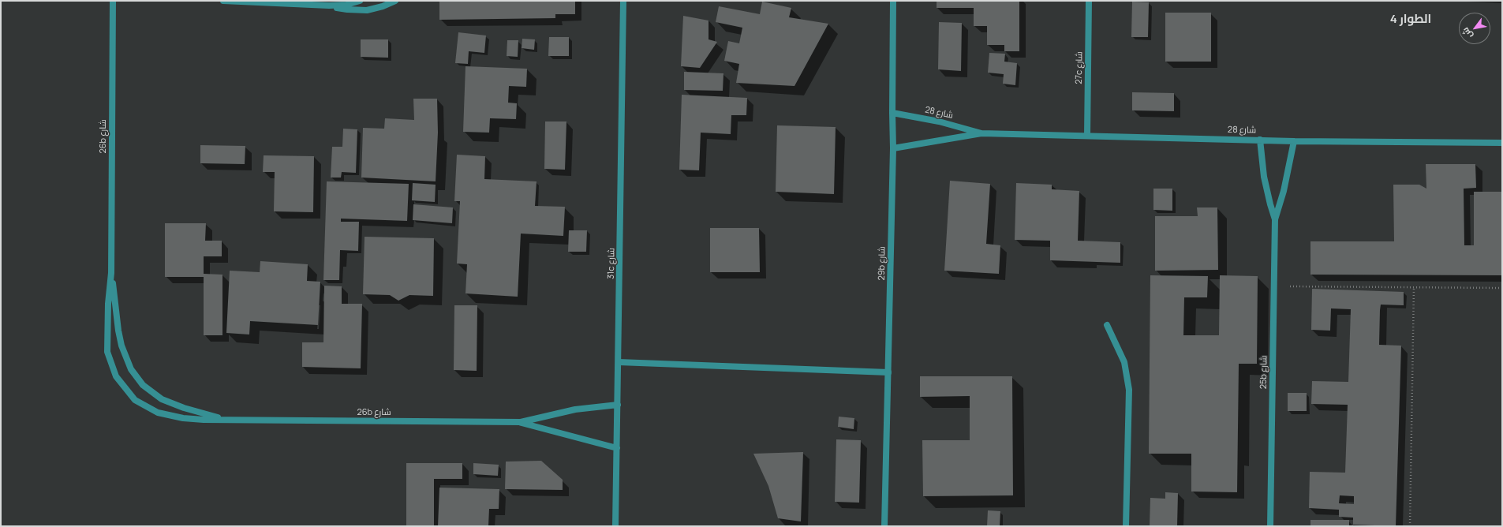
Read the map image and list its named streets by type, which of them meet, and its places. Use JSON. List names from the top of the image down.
{
  "streets": {
    "street": [
      "27c شارع",
      "شارع 28",
      "26b شارع",
      "31c شارع",
      "29b شارع",
      "25b شارع"
    ]
  },
  "crossings": [
    ["27c شارع", "شارع 28"],
    ["شارع 28", "29b شارع"],
    ["شارع 28", "25b شارع"],
    ["26b شارع", "31c شارع"]
  ],
  "districts": ["الطوار 4"],
  "north": "bottom left"
}
